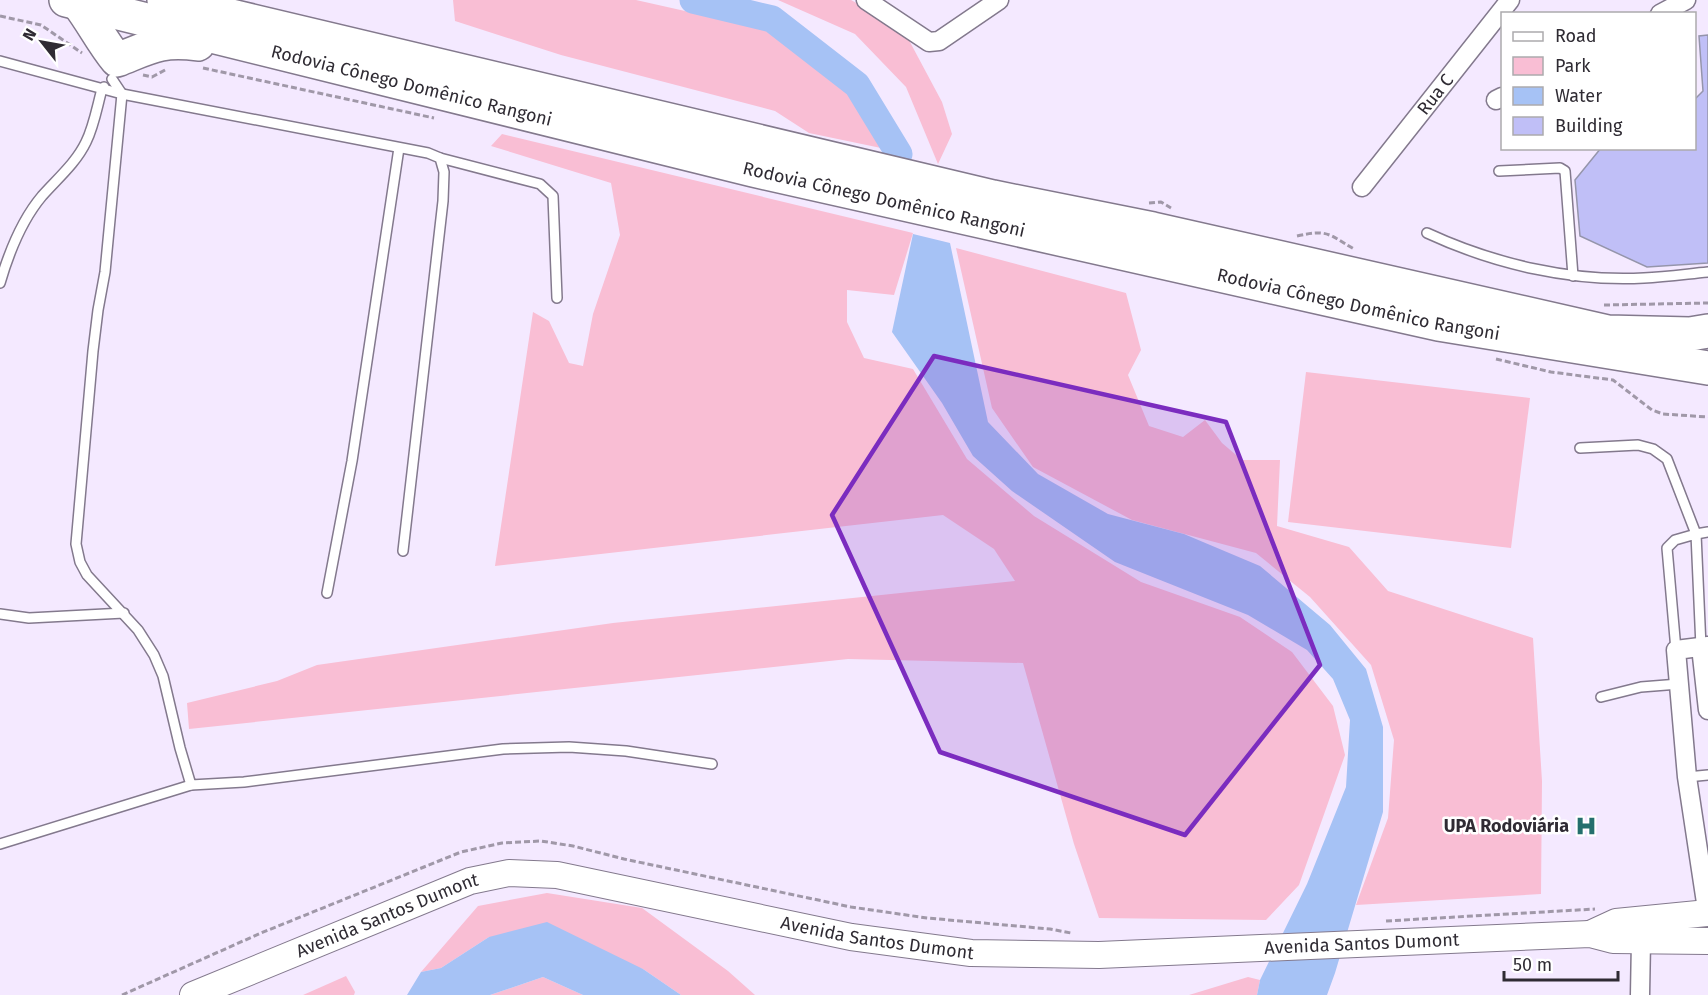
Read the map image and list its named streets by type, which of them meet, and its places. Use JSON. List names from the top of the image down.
{
  "streets": {
    "highway": ["Rodovia Cônego Domênico Rangoni"],
    "main road": ["Avenida Santos Dumont"],
    "street": ["Rua C"]
  },
  "places": {
    "hospital": ["UPA Rodoviária"]
  },
  "legend": [
    "Road",
    "Park",
    "Water",
    "Building"
  ],
  "scale_bar": "50 m",
  "north": "top left"
}
